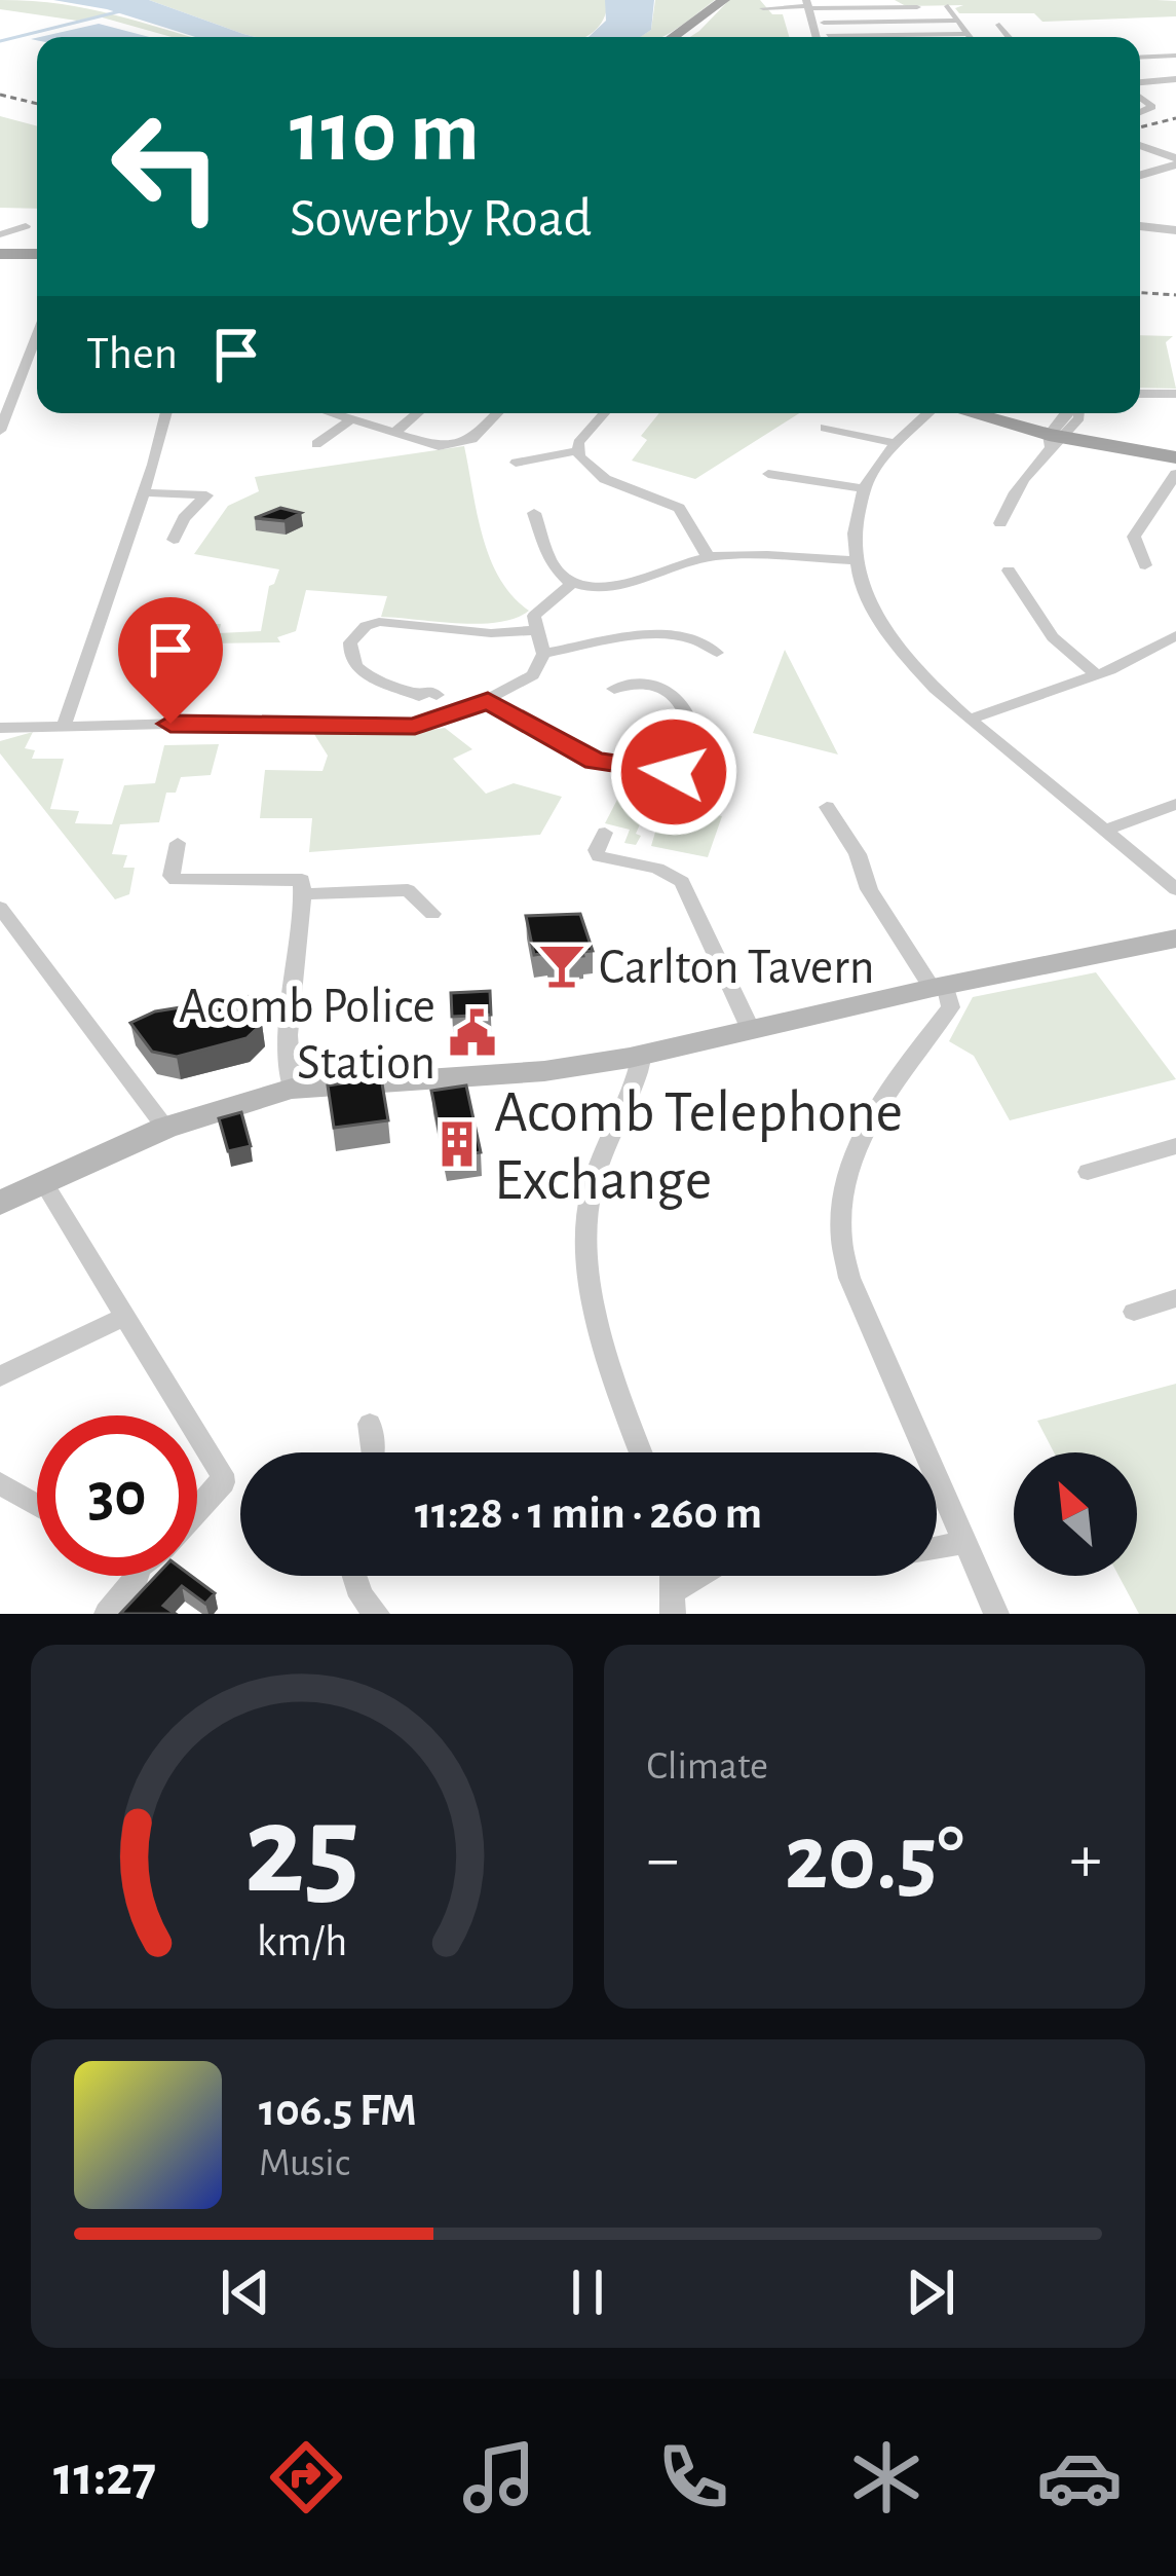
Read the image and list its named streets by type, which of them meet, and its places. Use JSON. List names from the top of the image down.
{
  "places": {
    "bar": ["Carlton Tavern"],
    "public building": ["Acomb Police Station"],
    "building": ["Acomb Telephone Exchange"]
  },
  "north": "top left",
  "page": {
    "turn": ["110 m", "Sowerby Road"],
    "then": "Then",
    "limit": "30",
    "trip": "11:28 · 1 min · 260 m",
    "tile": "Climate",
    "heat": ["−", "20.5°", "+"],
    "song": ["106.5 FM", "Music"],
    "tabs": "11:27",
    "gauge": ["25", "km/h"]
  }
}
